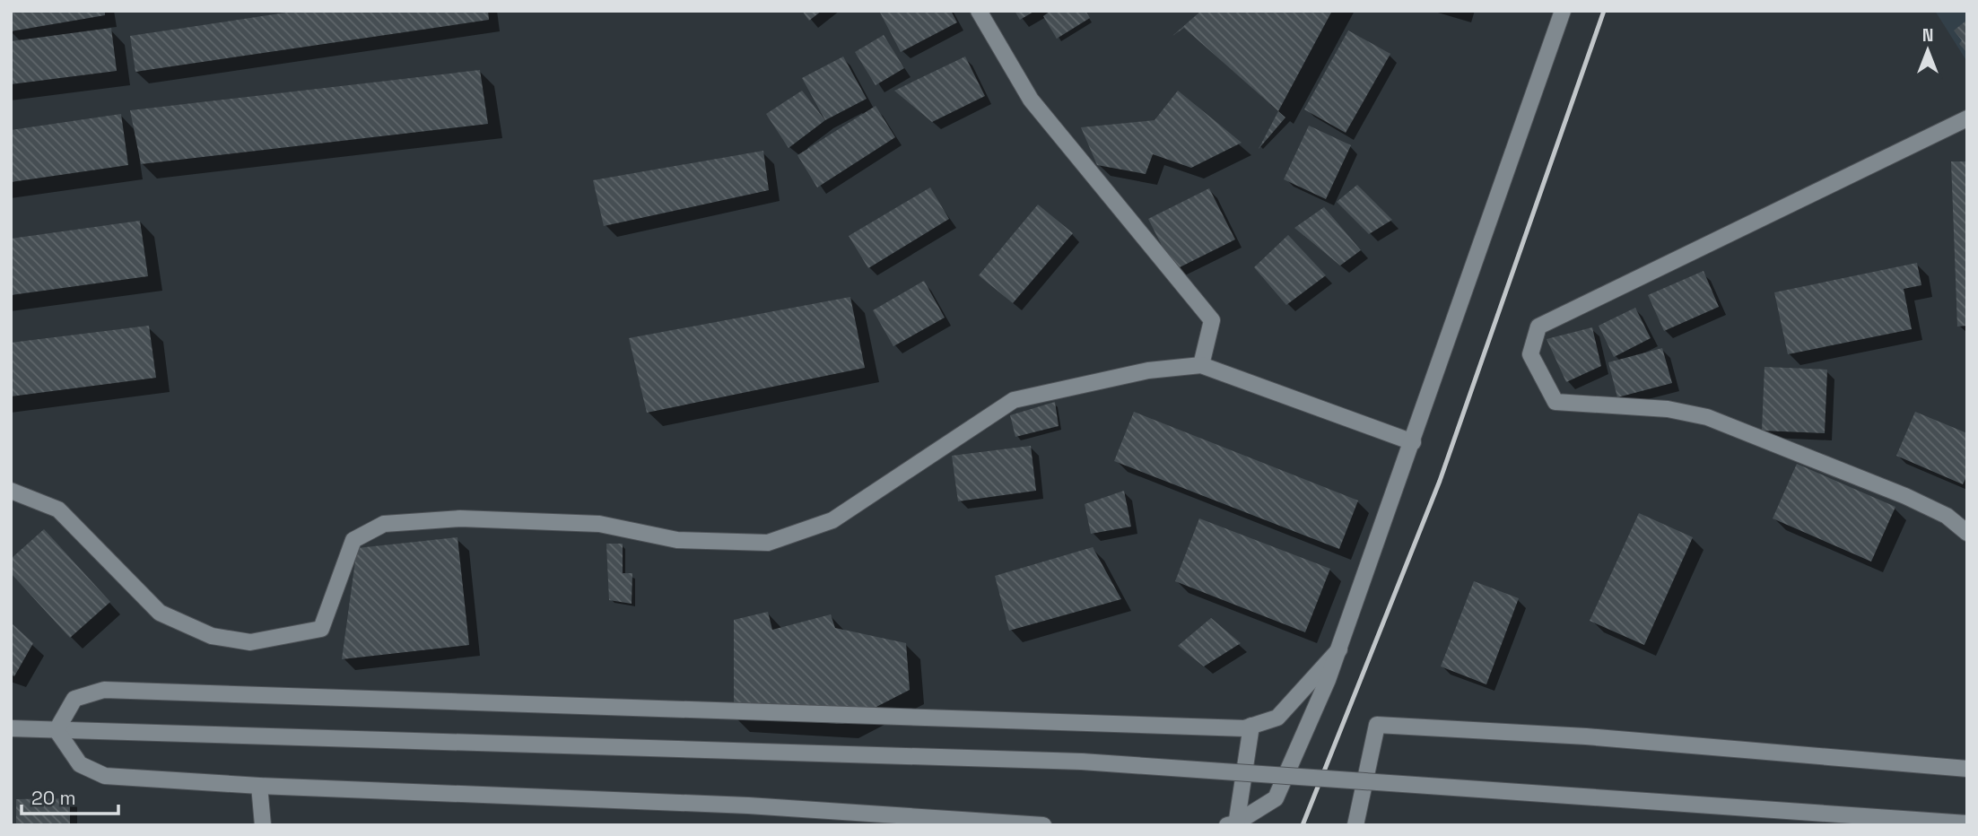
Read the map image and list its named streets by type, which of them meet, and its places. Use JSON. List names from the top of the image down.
{
  "scale_bar": "20 m",
  "north": "top"
}
